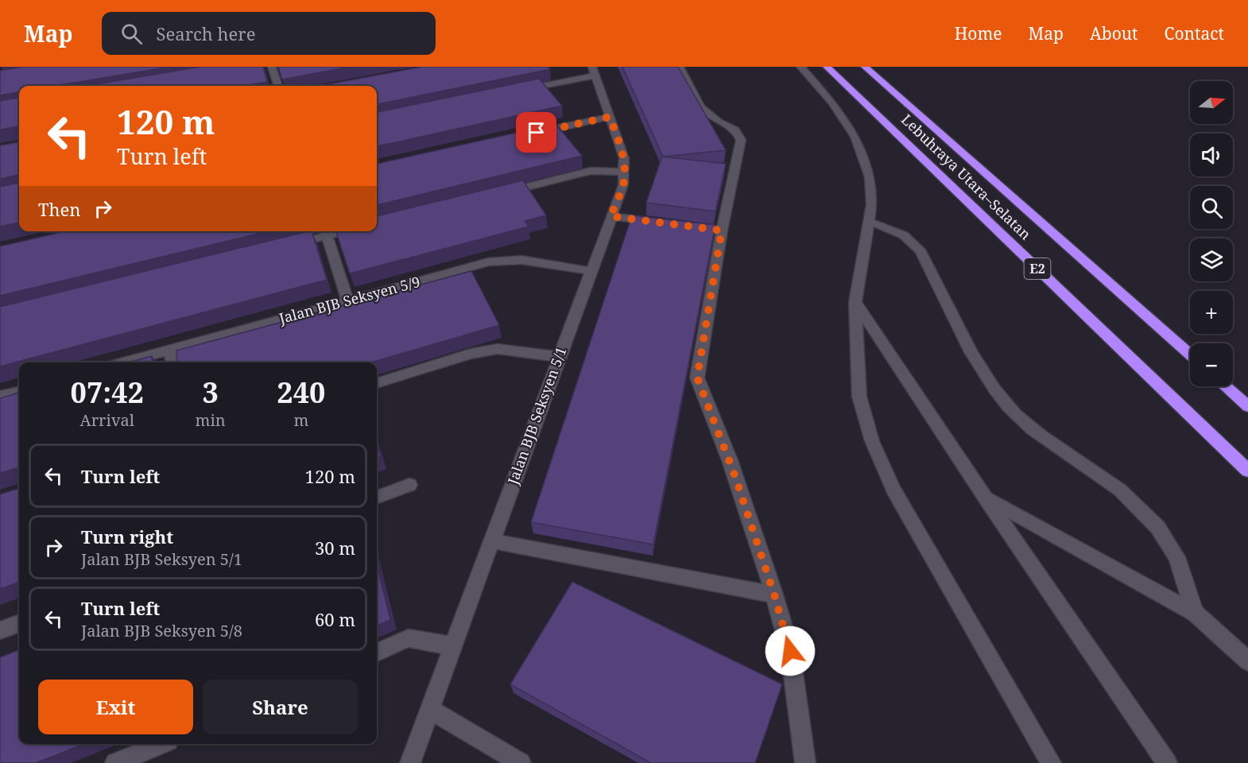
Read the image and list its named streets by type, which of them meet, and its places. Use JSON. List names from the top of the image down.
{
  "streets": {
    "highway": ["Lebuhraya Utara–Selatan", "E2"],
    "street": ["Jalan BJB Seksyen 5/9", "Jalan BJB Seksyen 5/1"]
  },
  "crossings": [
    ["Jalan BJB Seksyen 5/9", "Jalan BJB Seksyen 5/1"]
  ],
  "north": "right",
  "page": {
    "header": "Map",
    "search": "Search here",
    "nav": [
      "Home",
      "Map",
      "About",
      "Contact"
    ],
    "map_buttons": ["+", "−"],
    "turn": ["120 m", "Turn left"],
    "then": "Then",
    "eta": [
      "07:42",
      "Arrival",
      "3",
      "min",
      "240",
      "m"
    ],
    "list": [
      {
        "name": "Turn left",
        "value": "120 m"
      },
      {
        "name": "Turn right",
        "note": "Jalan BJB Seksyen 5/1",
        "value": "30 m"
      },
      {
        "name": "Turn left",
        "note": "Jalan BJB Seksyen 5/8",
        "value": "60 m"
      }
    ],
    "buttons": ["Exit", "Share"]
  }
}
